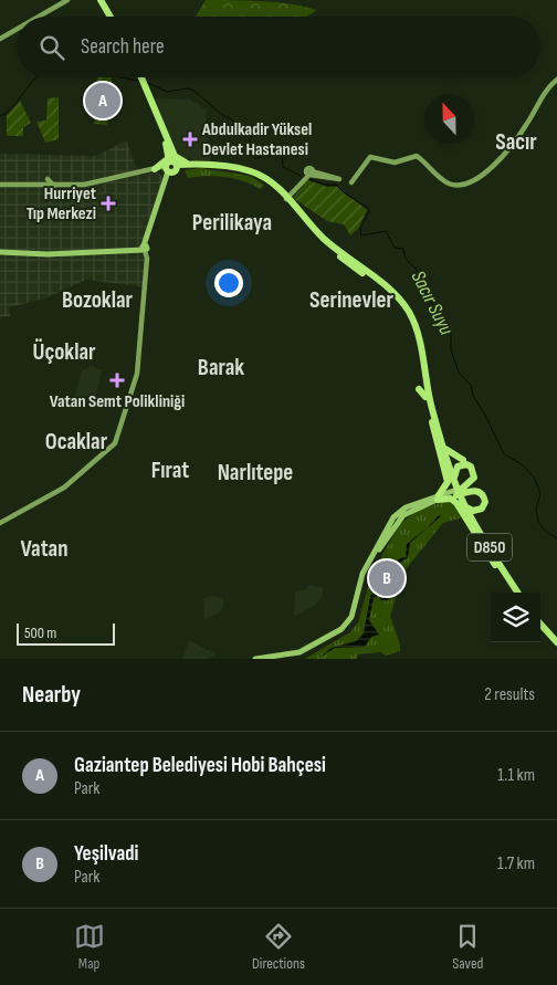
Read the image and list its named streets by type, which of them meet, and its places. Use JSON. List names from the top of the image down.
{
  "streets": {
    "highway": ["D850"]
  },
  "districts": [
    "Sacır",
    "Perilikaya",
    "Bozoklar",
    "Serinevler",
    "Üçoklar",
    "Barak",
    "Ocaklar",
    "Fırat",
    "Narlıtepe",
    "Vatan"
  ],
  "water": ["Sacır Suyu"],
  "places": {
    "health": ["Abdulkadir Yüksel Devlet Hastanesi", "Hurriyet Tıp Merkezi", "Vatan Semt Polikliniği"]
  },
  "scale_bar": "500 m",
  "north": "top",
  "page": {
    "search": "Search here",
    "pins": ["A", "B"],
    "scale": "500 m",
    "heading": ["Nearby", "2 results"],
    "list": [
      {
        "mark": "A",
        "name": "Gaziantep Belediyesi Hobi Bahçesi",
        "note": "Park",
        "value": "1.1 km"
      },
      {
        "mark": "B",
        "name": "Yeşilvadi",
        "note": "Park",
        "value": "1.7 km"
      }
    ],
    "nav": ["Map", "Directions", "Saved"]
  }
}
